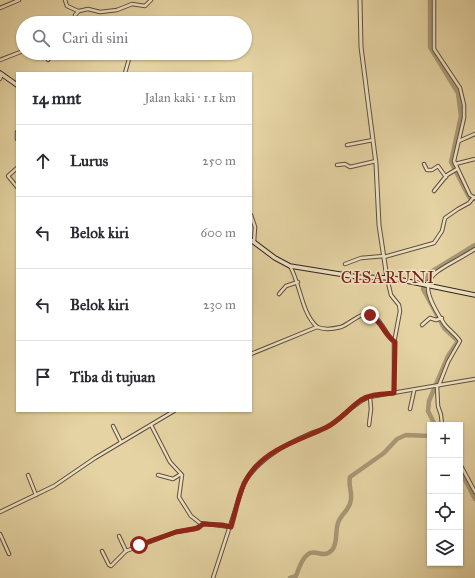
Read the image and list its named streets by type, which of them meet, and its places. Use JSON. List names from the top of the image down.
{
  "districts": ["CISARUNI"],
  "page": {
    "search": "Cari di sini",
    "heading": ["14 mnt", "Jalan kaki · 1.1 km"],
    "list": [
      ["Lurus", "250 m"],
      ["Belok kiri", "600 m"],
      ["Belok kiri", "230 m"],
      "Tiba di tujuan"
    ],
    "map_buttons": ["+", "−"]
  }
}
